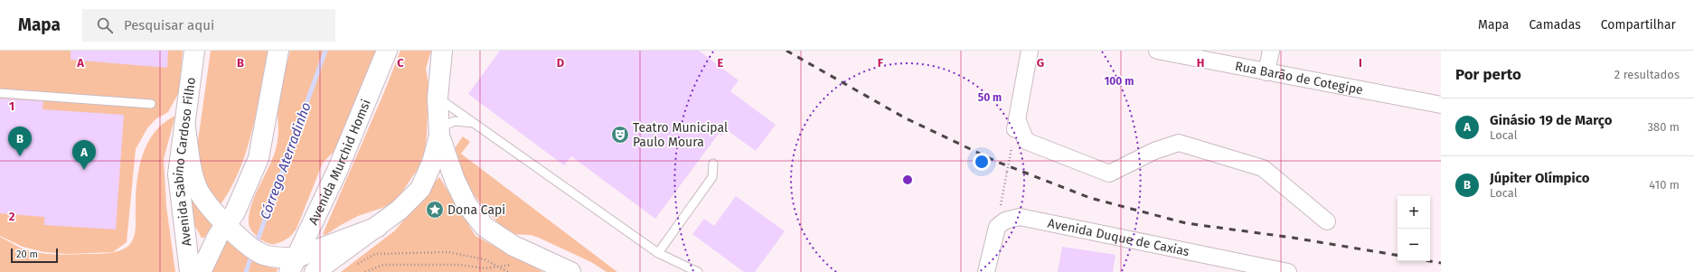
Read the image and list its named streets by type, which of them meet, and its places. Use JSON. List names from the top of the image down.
{
  "streets": {
    "main road": ["Avenida Sabino Cardoso Filho", "Avenida Murchid Homsi"],
    "street": ["Rua Barão de Cotegipe", "Avenida Duque de Caxias"]
  },
  "water": ["Córrego Aterradinho"],
  "places": {
    "theatre": ["Teatro Municipal Paulo Moura"],
    "place": ["Dona Capi"]
  },
  "scale_bar": "20 m",
  "page": {
    "header": "Mapa",
    "search": "Pesquisar aqui",
    "nav": ["Mapa", "Camadas", "Compartilhar"],
    "heading": ["Por perto", "2 resultados"],
    "list": [
      {
        "mark": "A",
        "name": "Ginásio 19 de Março",
        "note": "Local",
        "value": "380 m"
      },
      {
        "mark": "B",
        "name": "Júpiter Olímpico",
        "note": "Local",
        "value": "410 m"
      }
    ],
    "pins": ["B", "A"],
    "map_buttons": ["+", "−"],
    "scale": "20 m"
  },
  "grid": {
    "columns": [
      "A",
      "B",
      "C",
      "D",
      "E",
      "F",
      "G",
      "H",
      "I"
    ],
    "rows": ["1", "2"]
  },
  "rings": ["100 m", "50 m"]
}
